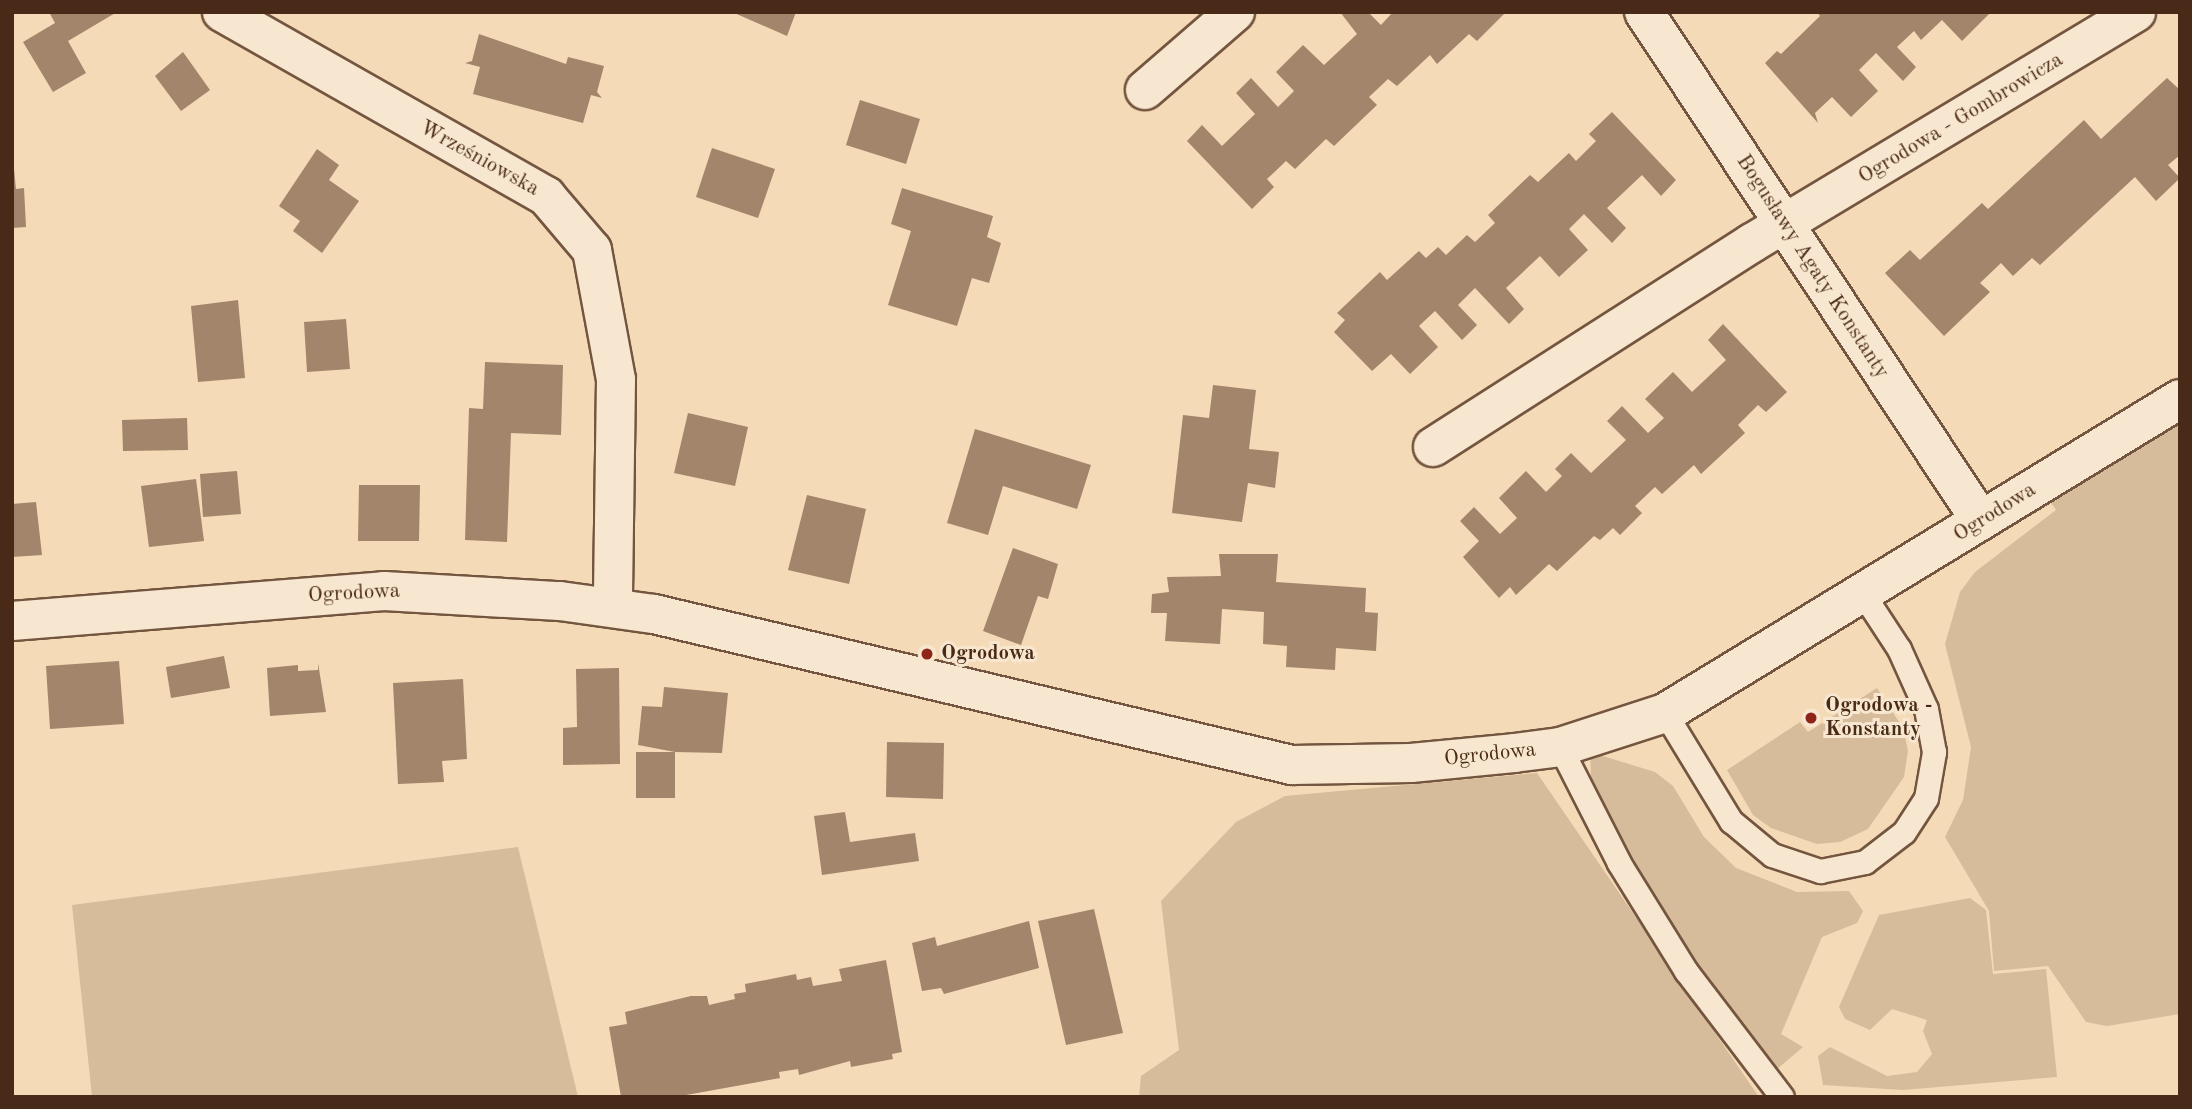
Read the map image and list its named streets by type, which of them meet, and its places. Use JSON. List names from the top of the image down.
{
  "streets": {
    "street": [
      "Ogrodowa - Gombrowicza",
      "Wrześniowska",
      "Bogusławy Agaty Konstanty",
      "Ogrodowa"
    ]
  },
  "crossings": [
    ["Ogrodowa - Gombrowicza", "Bogusławy Agaty Konstanty"],
    ["Wrześniowska", "Ogrodowa"],
    ["Bogusławy Agaty Konstanty", "Ogrodowa"]
  ],
  "places": ["Ogrodowa", "Ogrodowa - Konstanty"]
}
